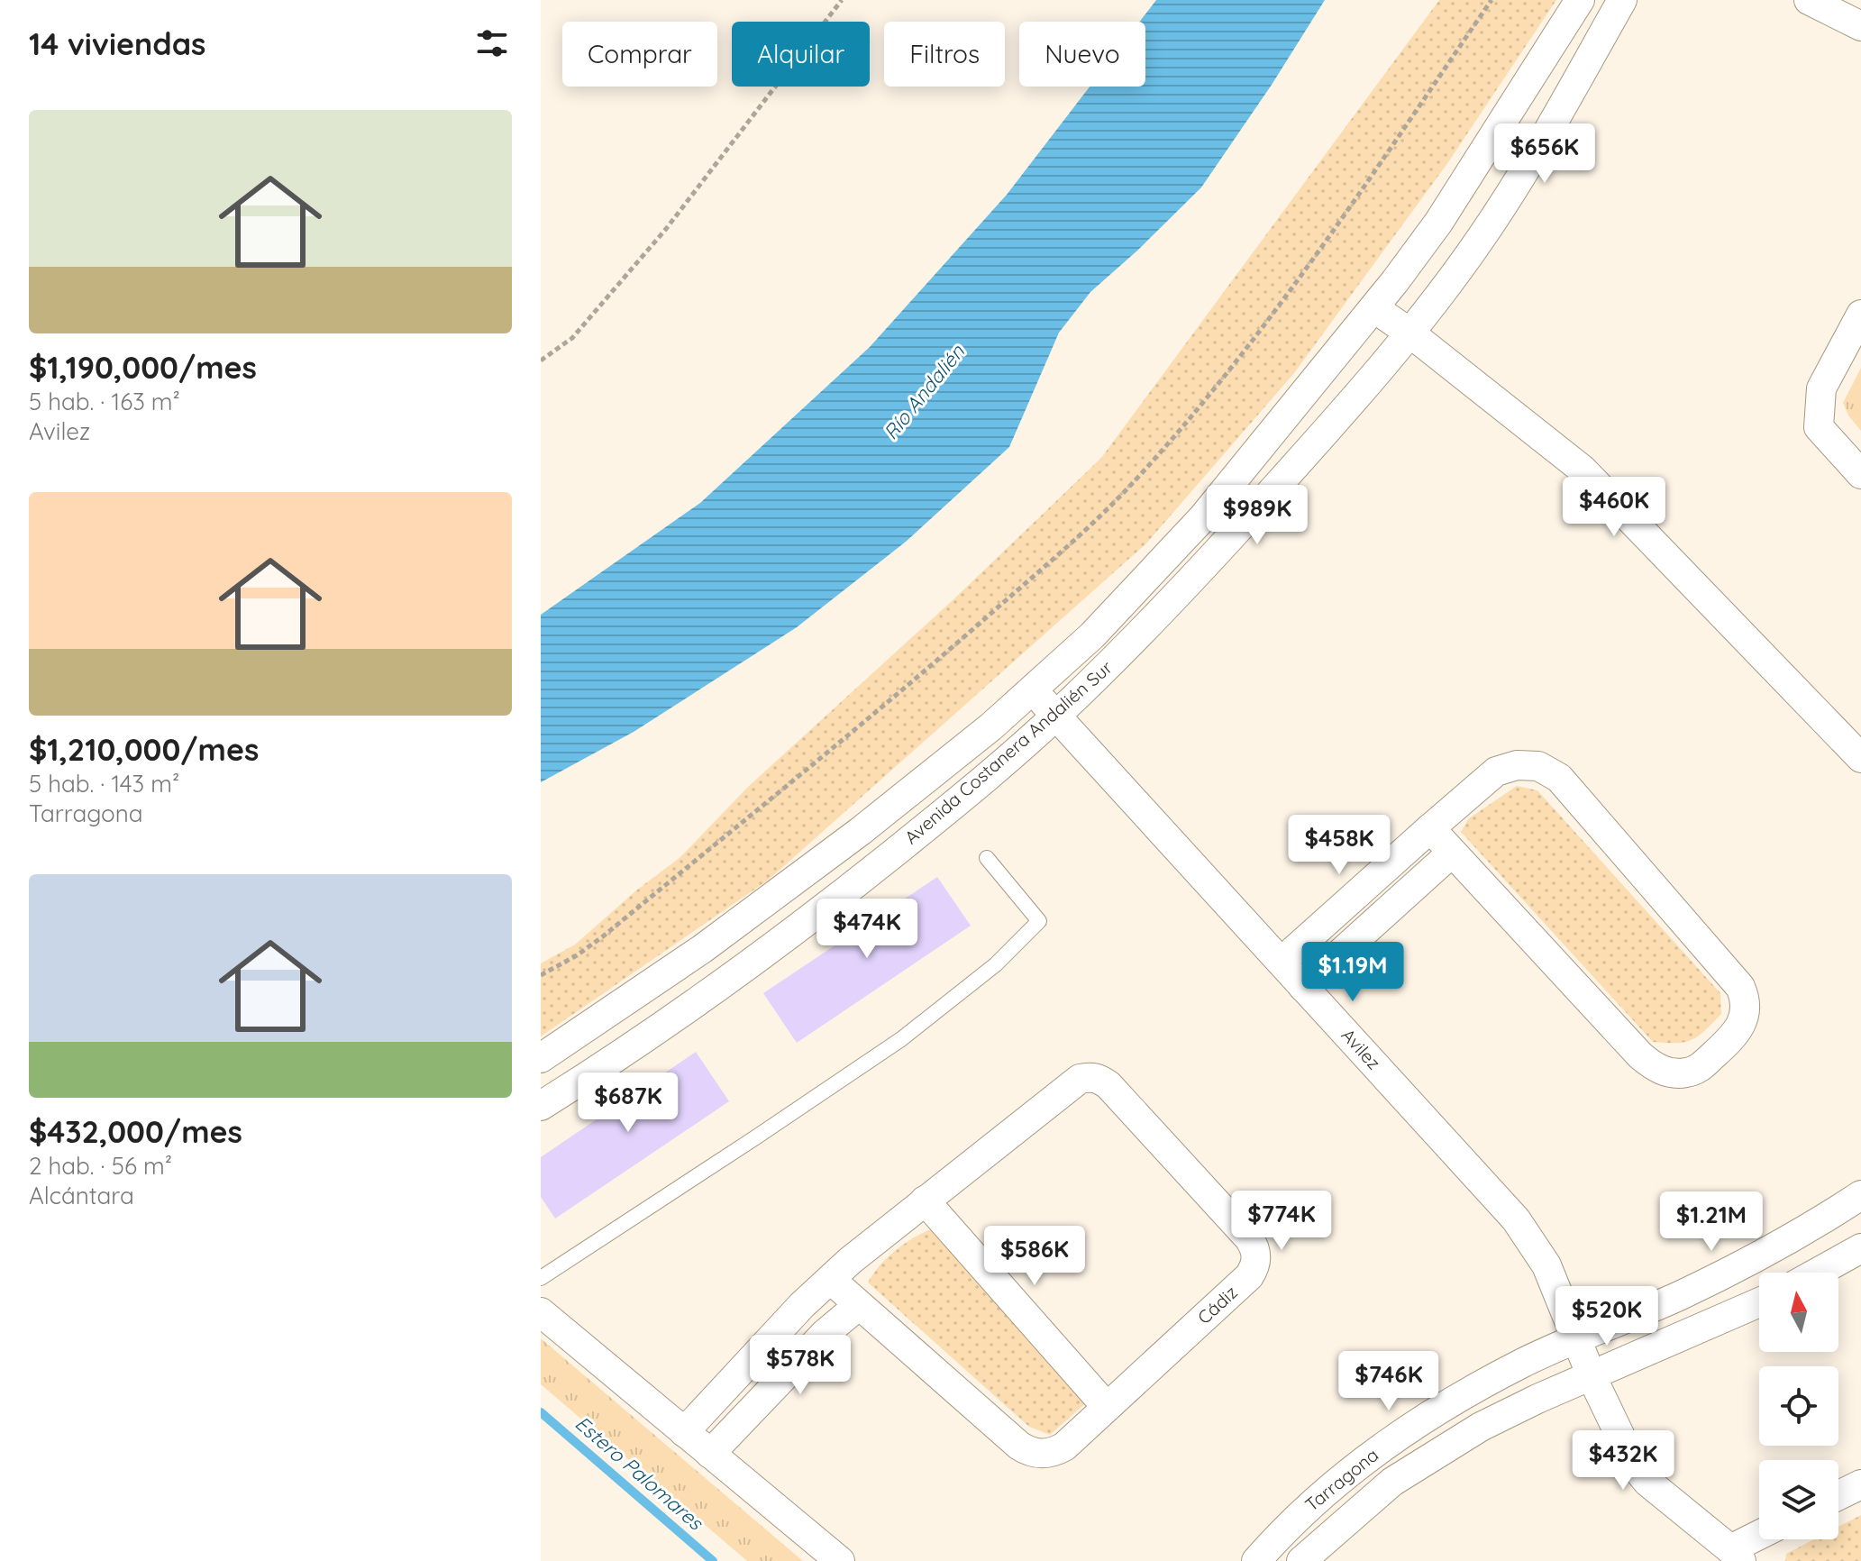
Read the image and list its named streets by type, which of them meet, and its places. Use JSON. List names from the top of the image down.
{
  "streets": {
    "street": [
      "Avenida Costanera Andalién Sur",
      "Avilez",
      "Cádiz",
      "Tarragona"
    ]
  },
  "crossings": [
    ["Avenida Costanera Andalién Sur", "Avilez"],
    ["Avilez", "Tarragona"]
  ],
  "water": ["Río Andalién", "Estero Palomares"],
  "north": "top",
  "page": {
    "heading": "14 viviendas",
    "chip": [
      "Comprar",
      "Alquilar",
      "Filtros",
      "Nuevo"
    ],
    "list": [
      {
        "name": "$1,190,000/mes",
        "note": "5 hab. · 163 m² · Avilez"
      },
      {
        "name": "$1,210,000/mes",
        "note": "5 hab. · 143 m² · Tarragona"
      },
      {
        "name": "$432,000/mes",
        "note": "2 hab. · 56 m² · Alcántara"
      }
    ],
    "price": [
      "$656K",
      "$460K",
      "$989K",
      "$458K",
      "$474K",
      "$1.19M",
      "$687K",
      "$774K",
      "$1.21M",
      "$586K",
      "$520K",
      "$578K",
      "$746K",
      "$432K"
    ]
  }
}
